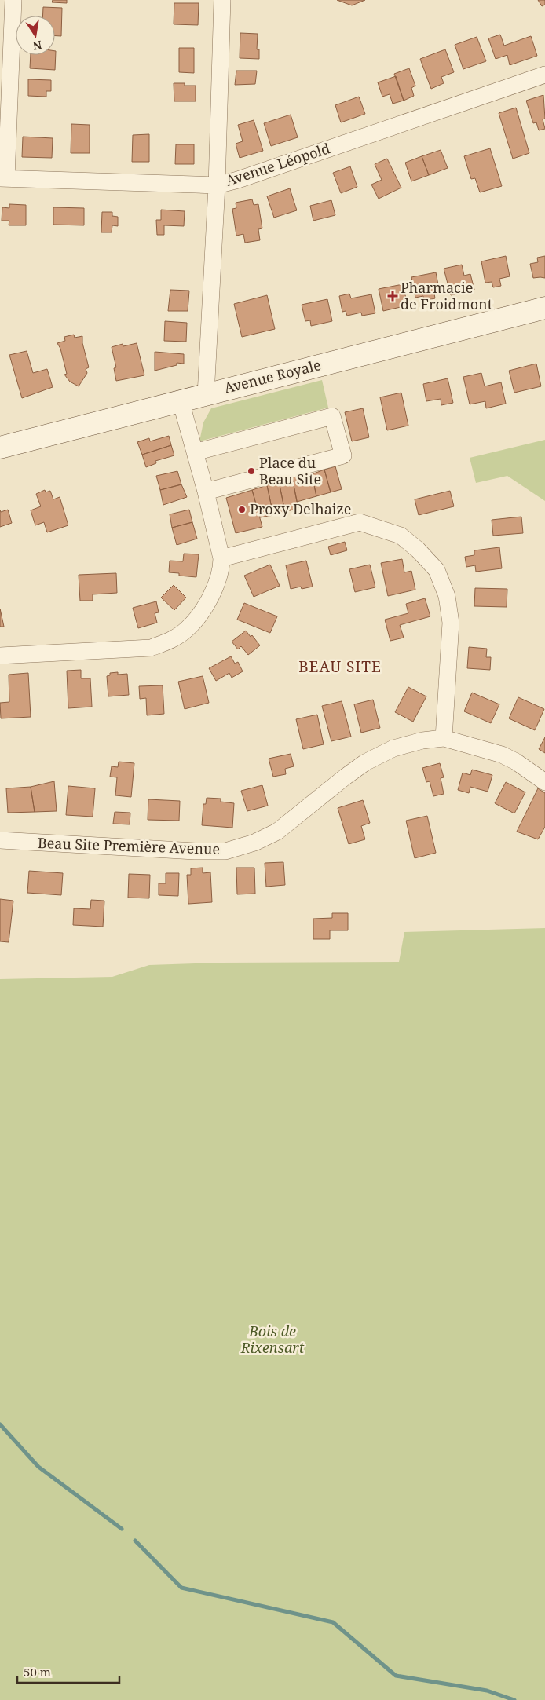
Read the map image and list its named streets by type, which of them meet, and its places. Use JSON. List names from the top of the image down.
{
  "streets": {
    "street": ["Avenue Léopold", "Avenue Royale", "Beau Site Première Avenue"]
  },
  "districts": ["BEAU SITE"],
  "parks": ["Bois de Rixensart"],
  "places": {
    "health": ["Pharmacie de Froidmont"],
    "other": ["Place du Beau Site", "Proxy Delhaize"]
  },
  "scale_bar": "50 m",
  "north": "bottom"
}
